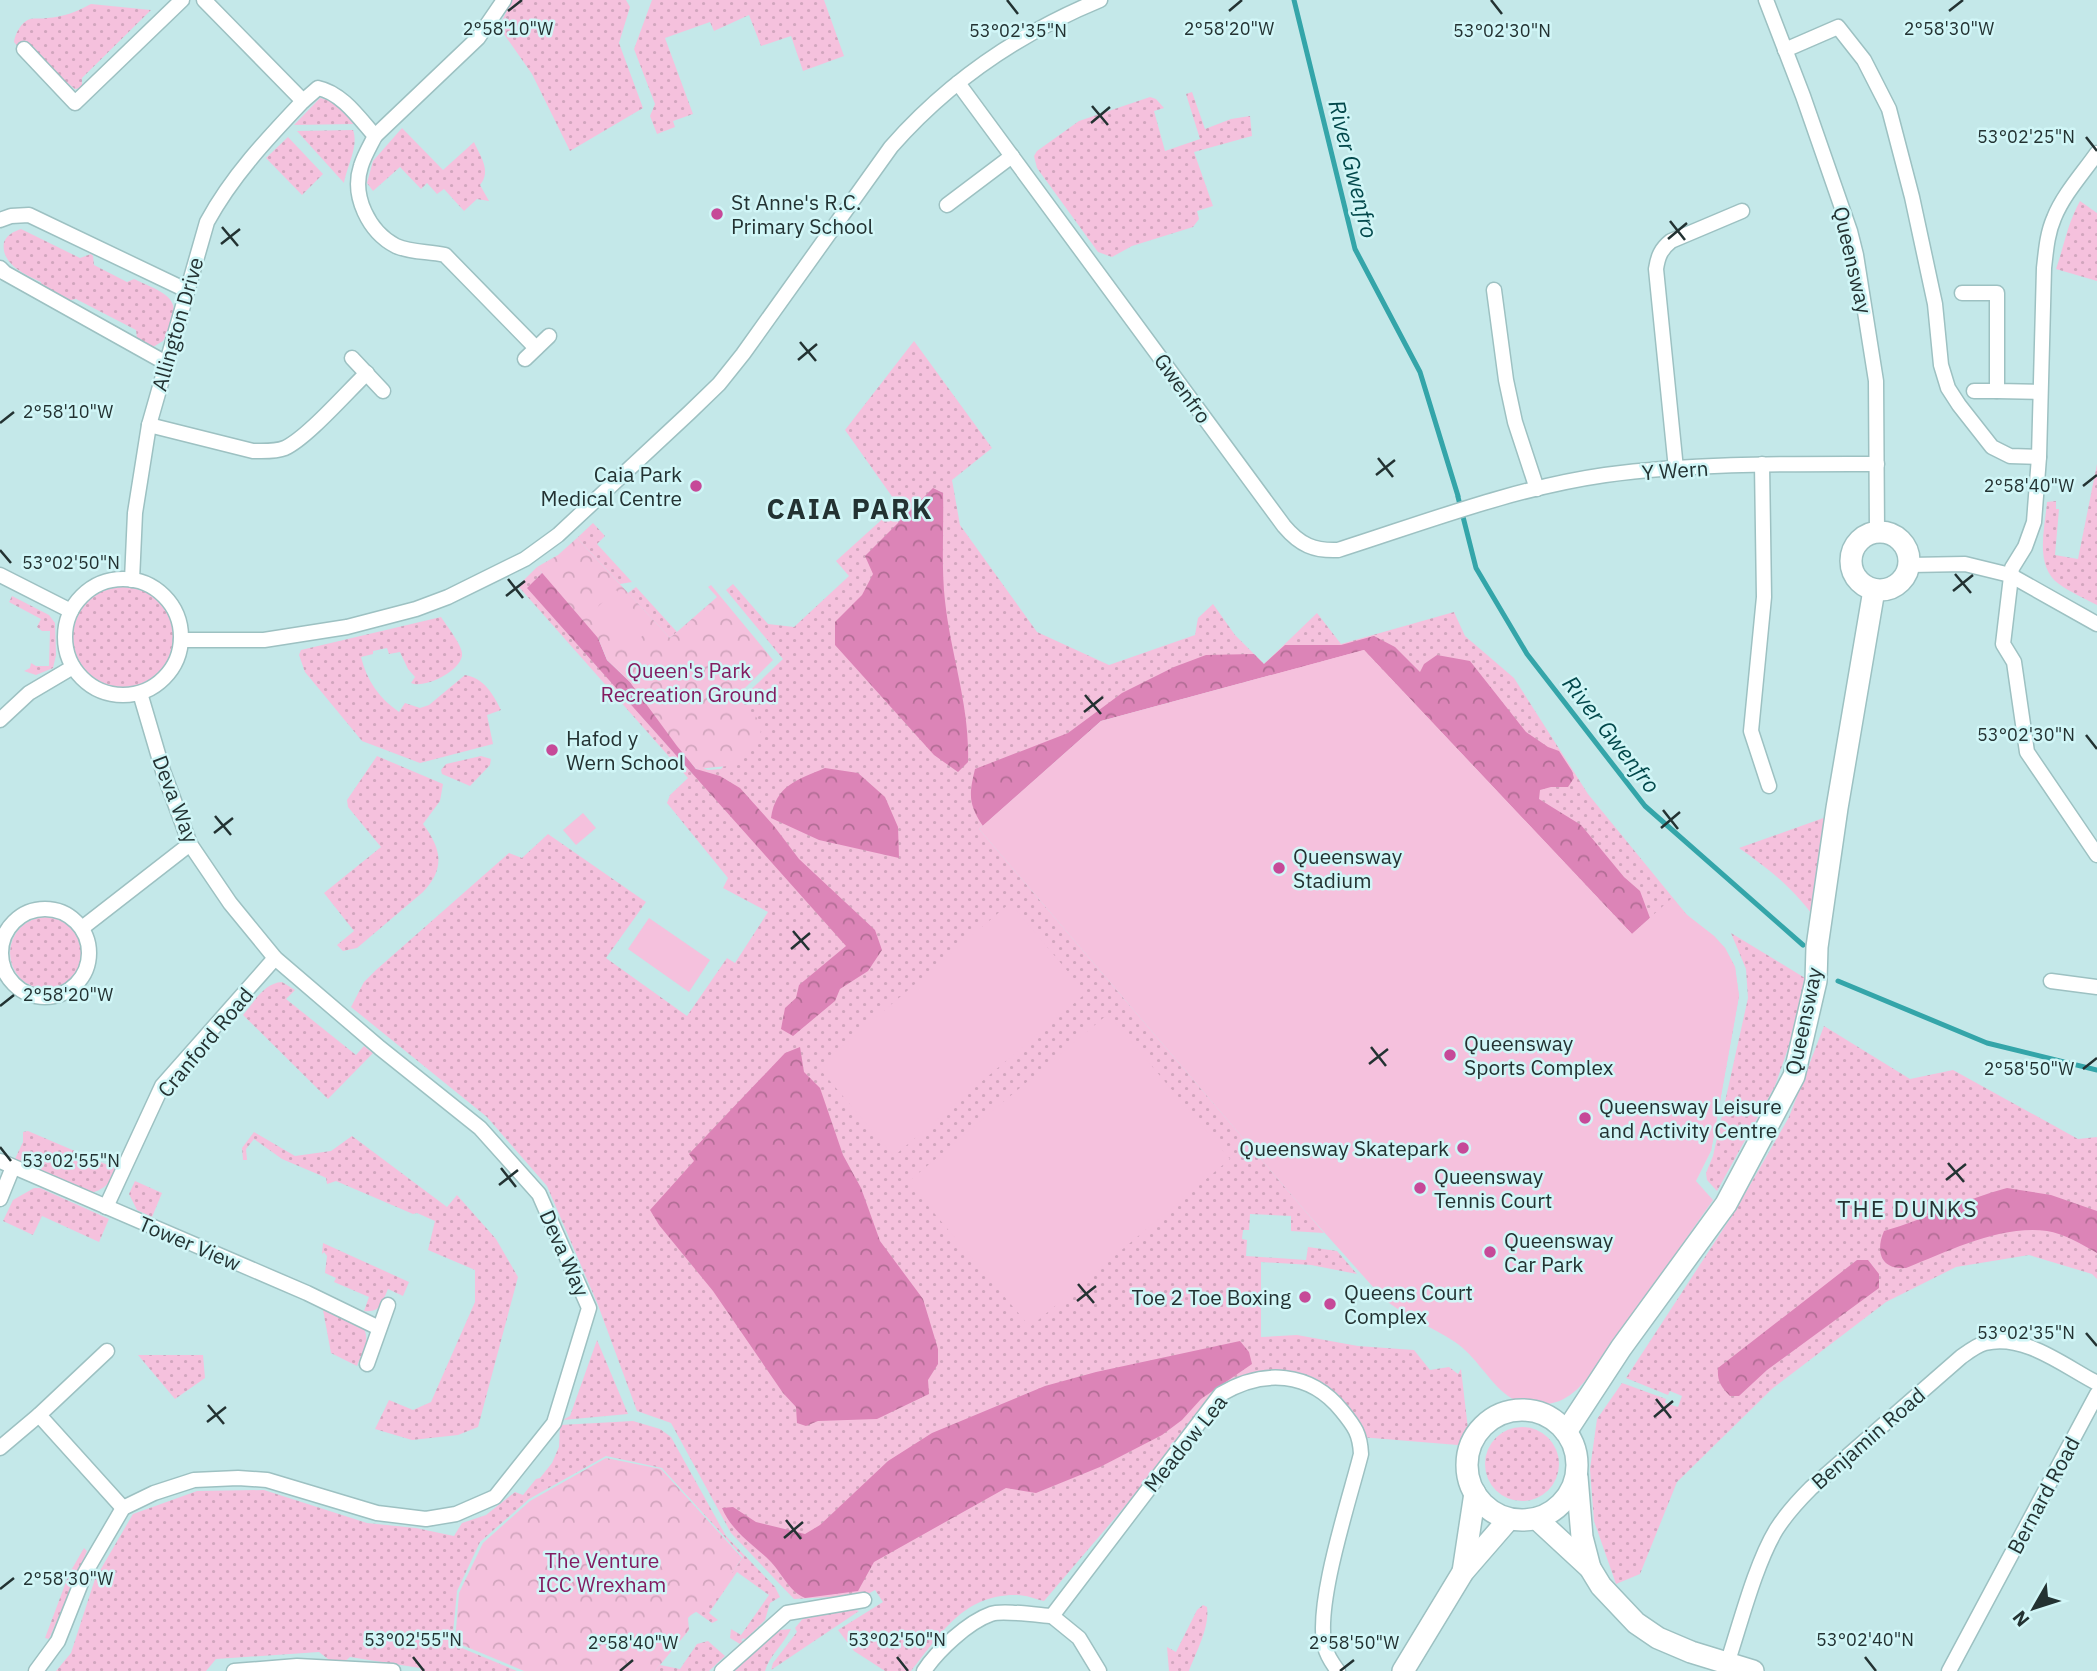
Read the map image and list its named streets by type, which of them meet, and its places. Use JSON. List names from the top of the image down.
{
  "streets": {
    "street": [
      "Queensway",
      "Allington Drive",
      "Gwenfro",
      "Y Wern",
      "Deva Way",
      "Cranford Road",
      "Tower View",
      "Benjamin Road",
      "Meadow Lea",
      "Bernard Road"
    ]
  },
  "crossings": [
    ["Queensway", "Y Wern"],
    ["Allington Drive", "Deva Way"],
    ["Gwenfro", "Y Wern"],
    ["Deva Way", "Cranford Road"],
    ["Cranford Road", "Tower View"]
  ],
  "districts": ["CAIA PARK", "THE DUNKS"],
  "water": ["River Gwenfro"],
  "parks": ["Queen's Park Recreation Ground", "The Venture ICC Wrexham"],
  "places": [
    "St Anne's R.C. Primary School",
    "Caia Park Medical Centre",
    "Hafod y Wern School",
    "Queensway Stadium",
    "Queensway Sports Complex",
    "Queensway Leisure and Activity Centre",
    "Queensway Skatepark",
    "Queensway Tennis Court",
    "Queensway Car Park",
    "Toe 2 Toe Boxing",
    "Queens Court Complex"
  ],
  "north": "bottom left",
  "coordinates": [
    "2°58'10\"W",
    "2°58'20\"W",
    "2°58'30\"W",
    "53°02'35\"N",
    "53°02'30\"N",
    "53°02'25\"N",
    "2°58'40\"W",
    "53°02'50\"N",
    "2°58'50\"W",
    "53°02'55\"N",
    "53°02'40\"N"
  ]
}
